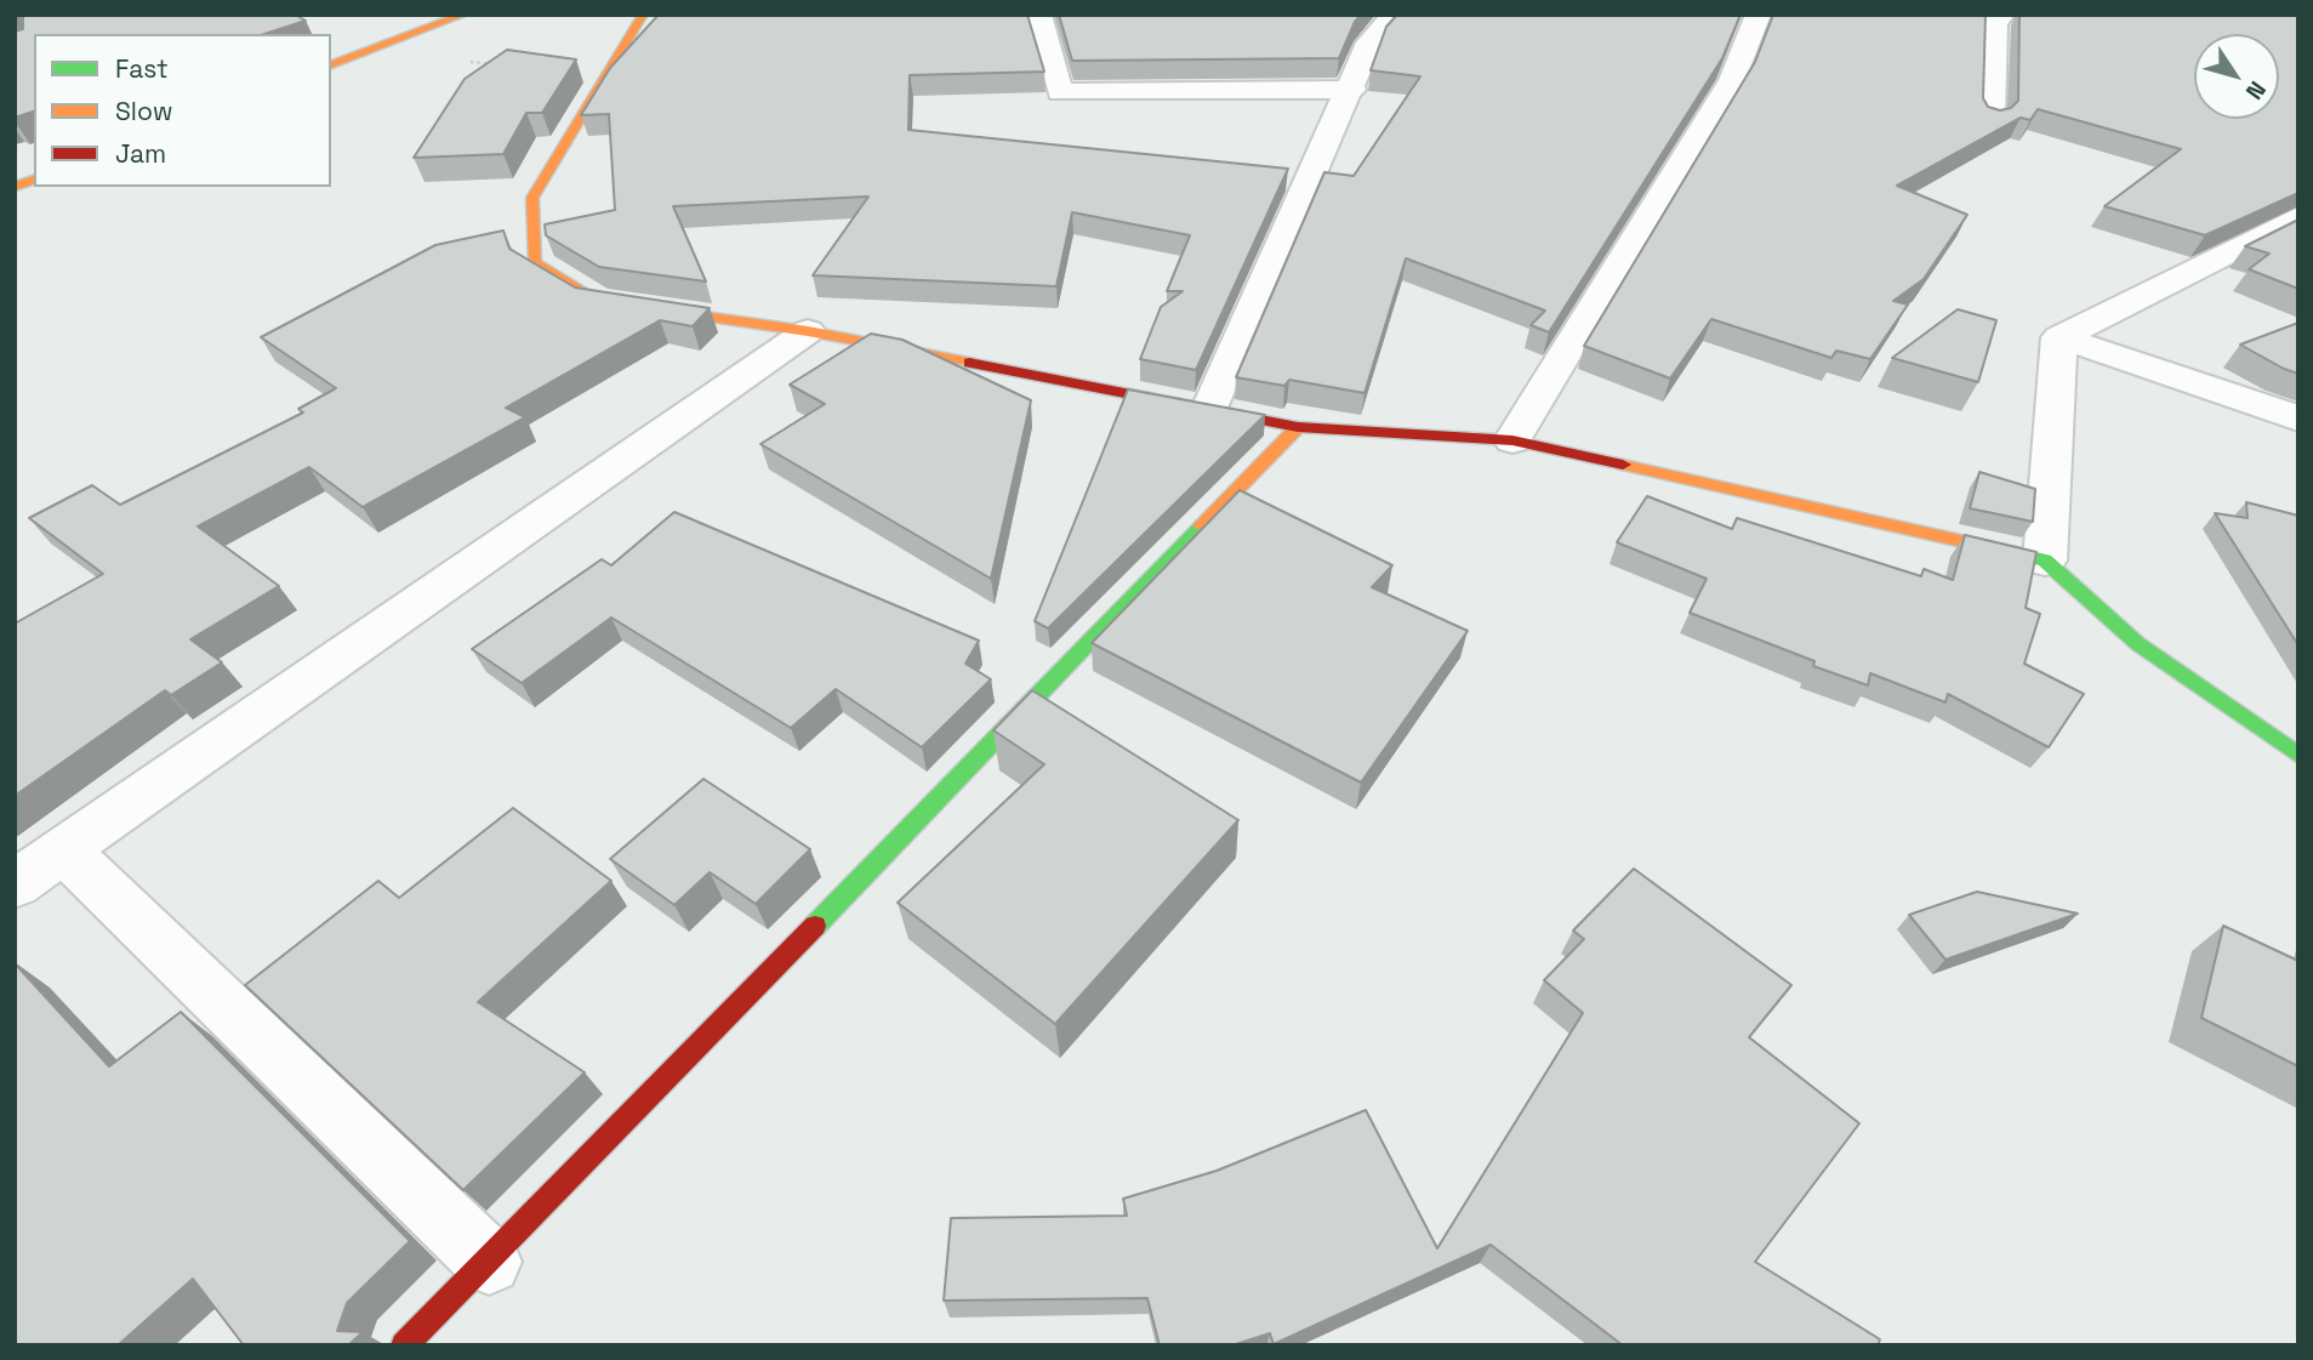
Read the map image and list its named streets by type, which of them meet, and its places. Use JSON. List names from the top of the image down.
{
  "legend": ["Fast", "Slow", "Jam"],
  "north": "bottom right"
}
